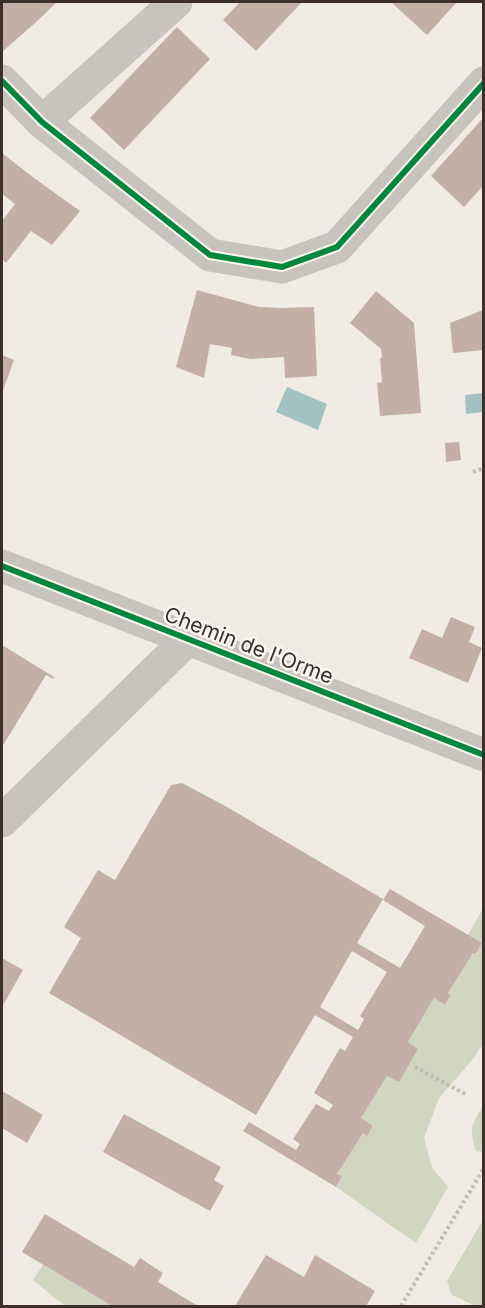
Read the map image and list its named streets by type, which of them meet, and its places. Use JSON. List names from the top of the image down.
{
  "streets": {
    "street": ["Chemin de l'Orme"]
  }
}
